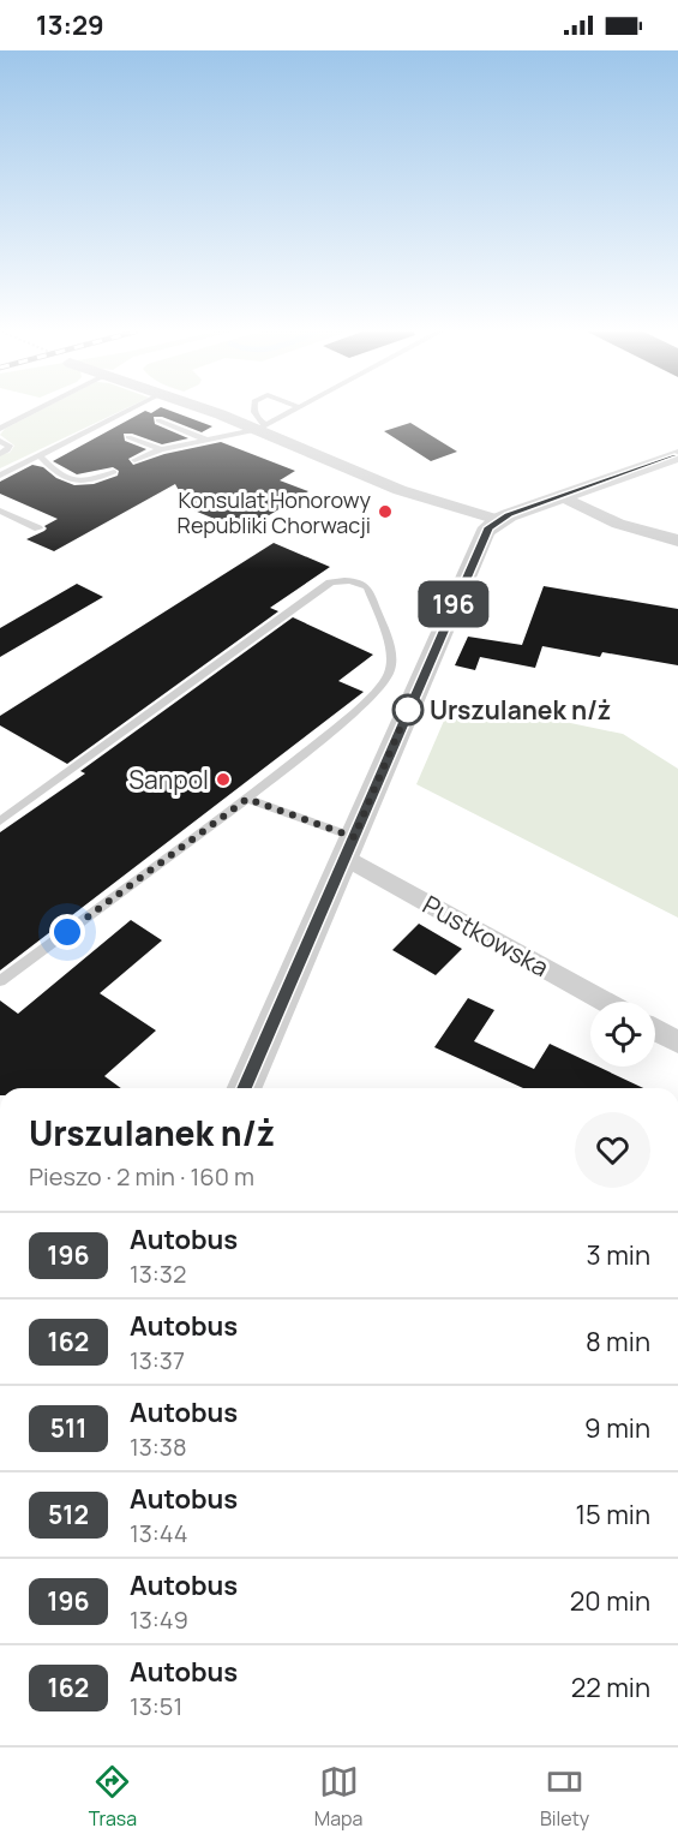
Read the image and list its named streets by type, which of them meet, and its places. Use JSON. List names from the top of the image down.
{
  "streets": {
    "street": ["Pustkowska"]
  },
  "places": ["Konsulat Honorowy Republiki Chorwacji", "Urszulanek n/ż", "Sanpol"],
  "lines": ["bus line 196"],
  "page": {
    "status": "13:29",
    "on_map": "196",
    "heading": ["Urszulanek n/ż", "Pieszo · 2 min · 160 m"],
    "list": [
      {
        "mark": "196",
        "name": "Autobus",
        "note": "13:32",
        "value": "3 min"
      },
      {
        "mark": "162",
        "name": "Autobus",
        "note": "13:37",
        "value": "8 min"
      },
      {
        "mark": "511",
        "name": "Autobus",
        "note": "13:38",
        "value": "9 min"
      },
      {
        "mark": "512",
        "name": "Autobus",
        "note": "13:44",
        "value": "15 min"
      },
      {
        "mark": "196",
        "name": "Autobus",
        "note": "13:49",
        "value": "20 min"
      },
      {
        "mark": "162",
        "name": "Autobus",
        "note": "13:51",
        "value": "22 min"
      }
    ],
    "tabs": ["Trasa", "Mapa", "Bilety"]
  }
}
